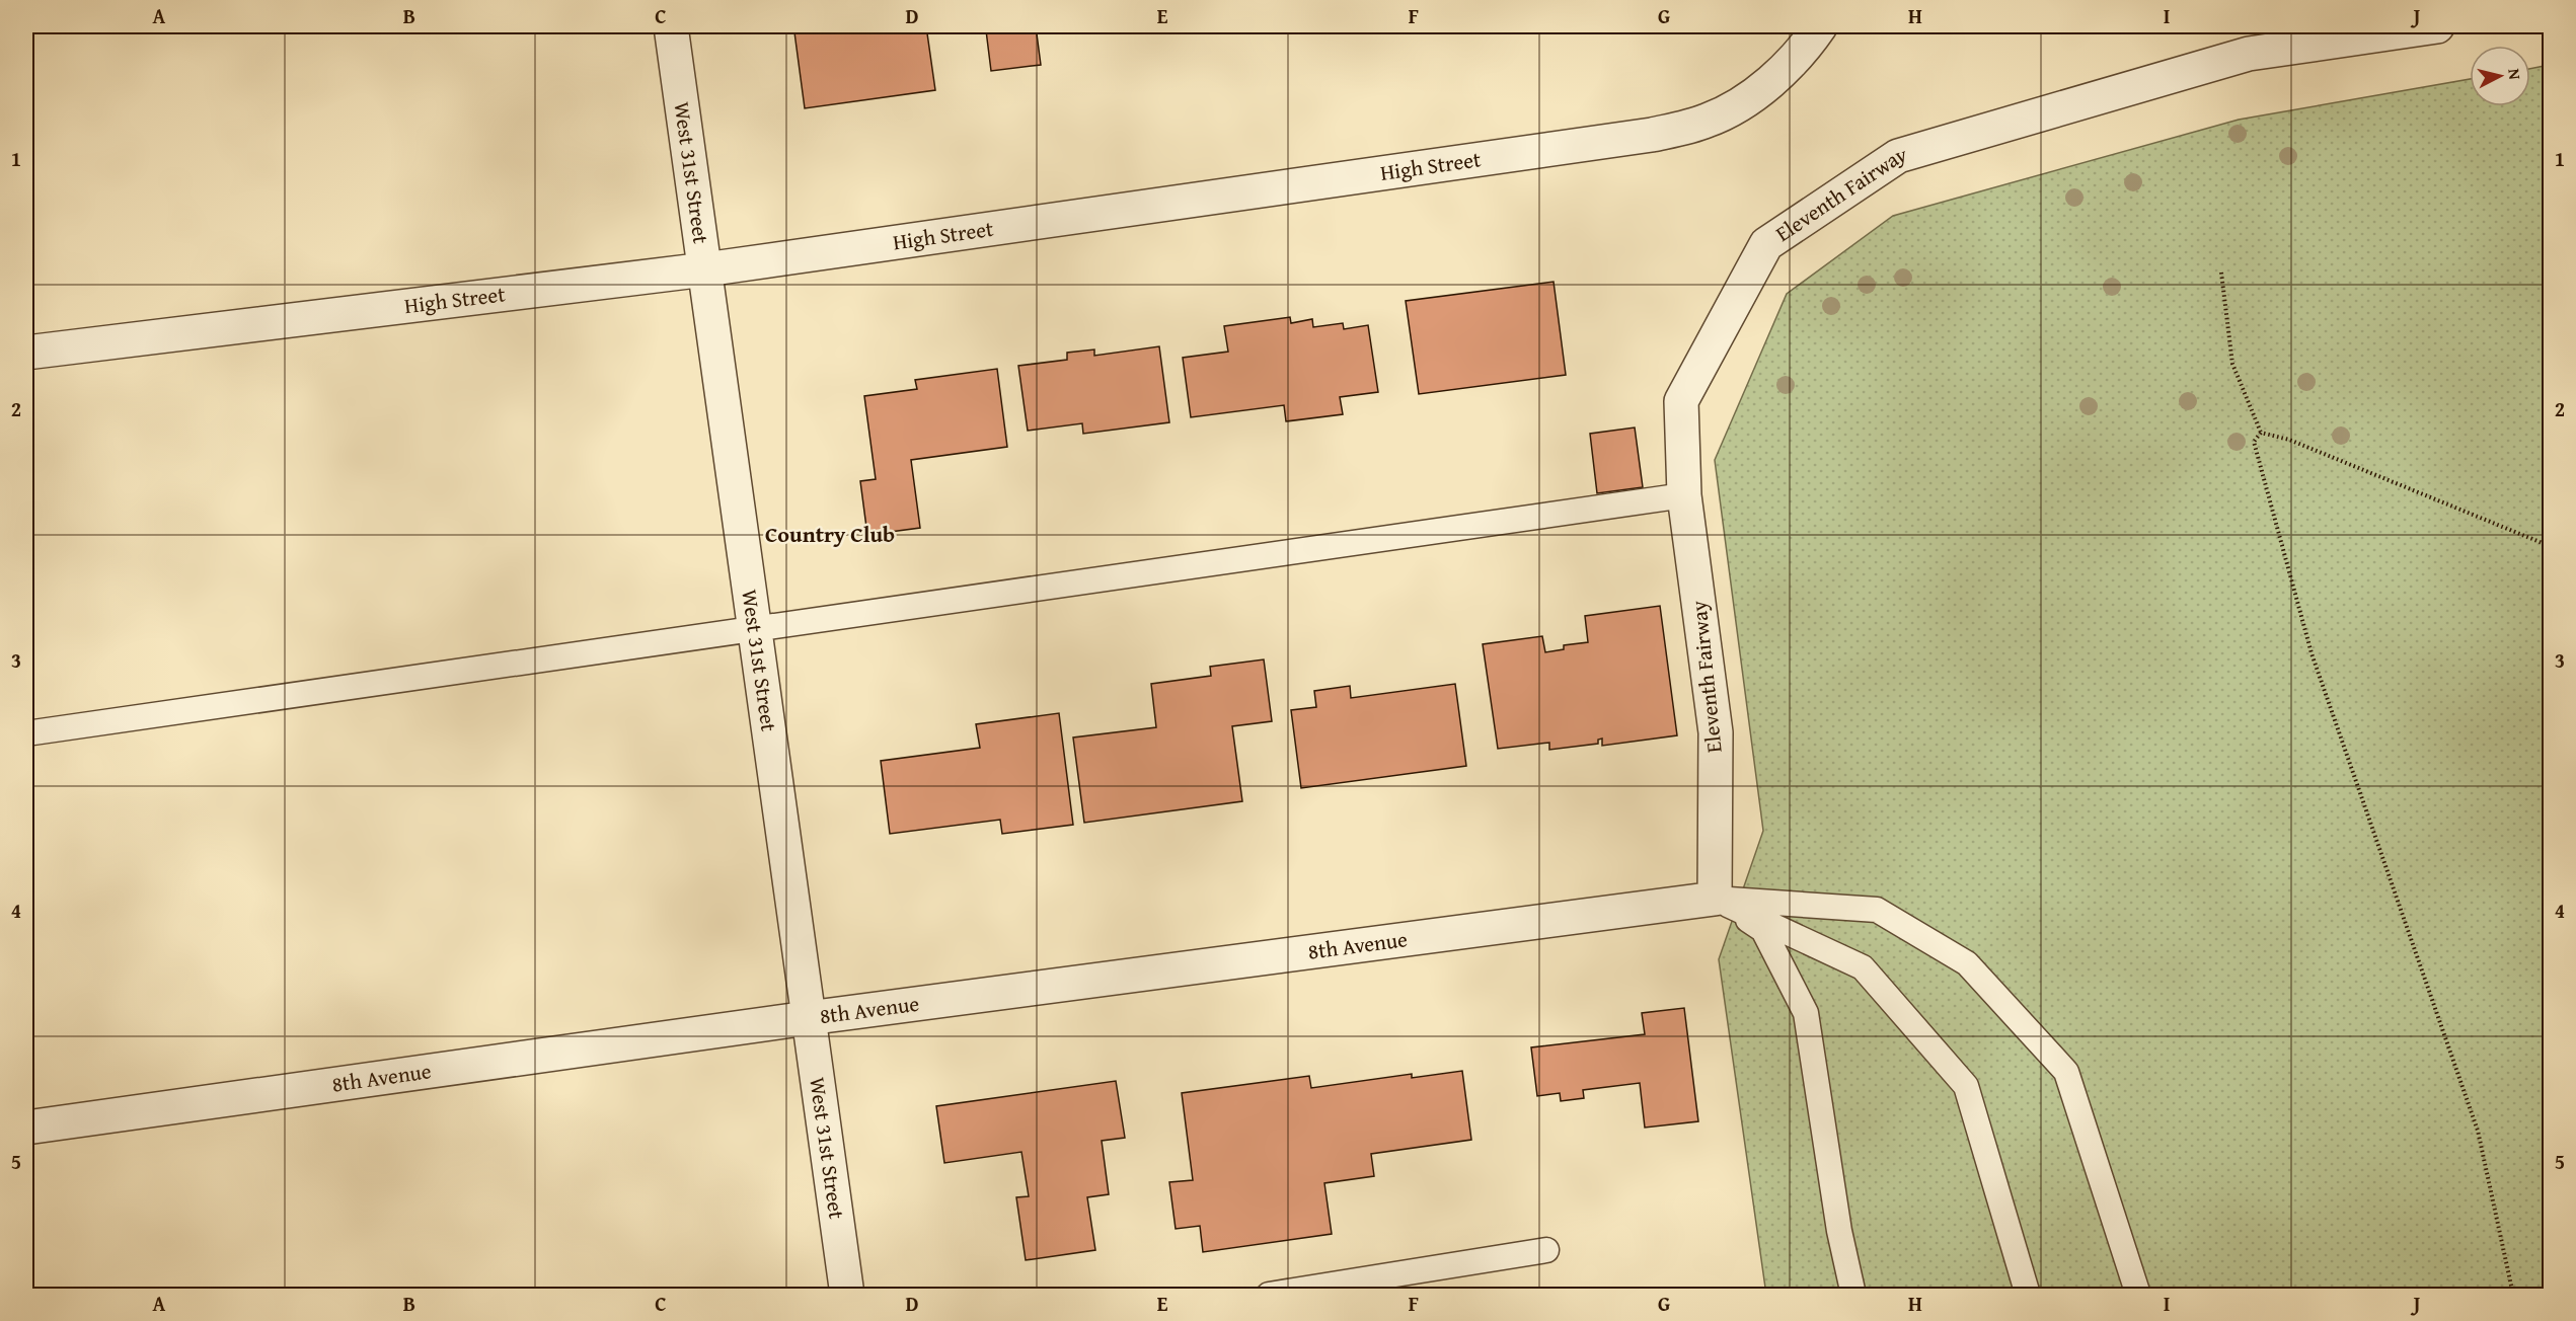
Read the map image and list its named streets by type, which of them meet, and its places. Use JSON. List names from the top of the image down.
{
  "streets": {
    "street": [
      "High Street",
      "West 31st Street",
      "Eleventh Fairway",
      "8th Avenue"
    ]
  },
  "crossings": [
    ["High Street", "West 31st Street"],
    ["West 31st Street", "8th Avenue"],
    ["Eleventh Fairway", "8th Avenue"]
  ],
  "districts": ["Country Club"],
  "north": "right",
  "grid": {
    "columns": [
      "A",
      "B",
      "C",
      "D",
      "E",
      "F",
      "G",
      "H",
      "I",
      "J"
    ],
    "rows": [
      "1",
      "2",
      "3",
      "4",
      "5"
    ]
  }
}
